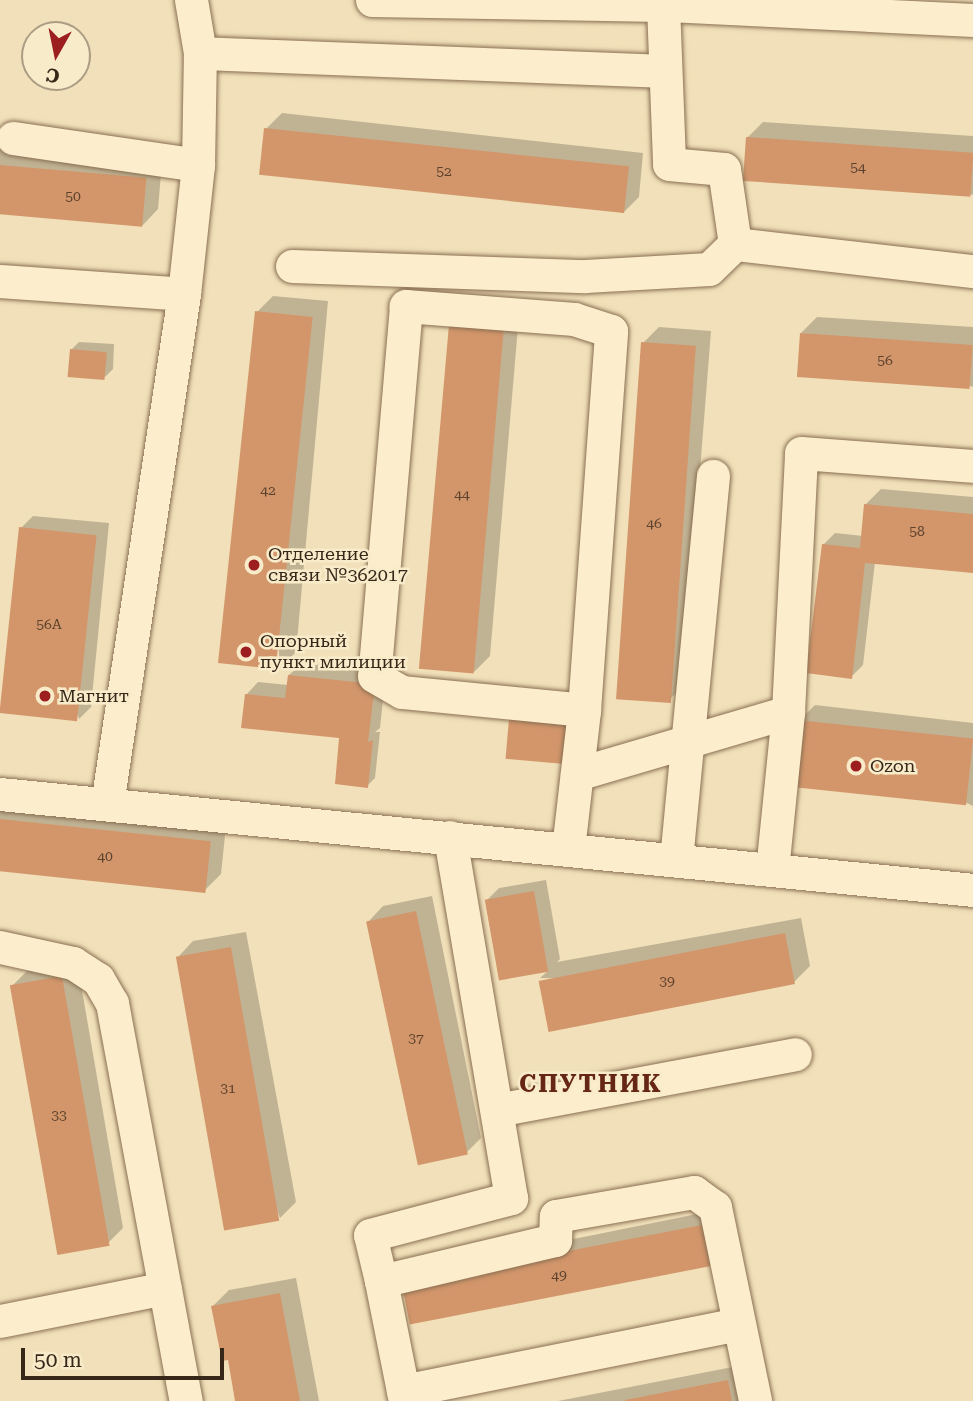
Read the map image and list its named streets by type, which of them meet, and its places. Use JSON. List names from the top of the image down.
{
  "districts": ["СПУТНИК"],
  "places": [
    "Отделение связи №362017",
    "Опорный пункт милиции",
    "Магнит",
    "Ozon"
  ],
  "house_numbers": [
    "54",
    "52",
    "50",
    "56",
    "42",
    "44",
    "46",
    "58",
    "56А",
    "40",
    "39",
    "37",
    "31",
    "33",
    "49"
  ],
  "scale_bar": "50 m",
  "north": "bottom"
}
